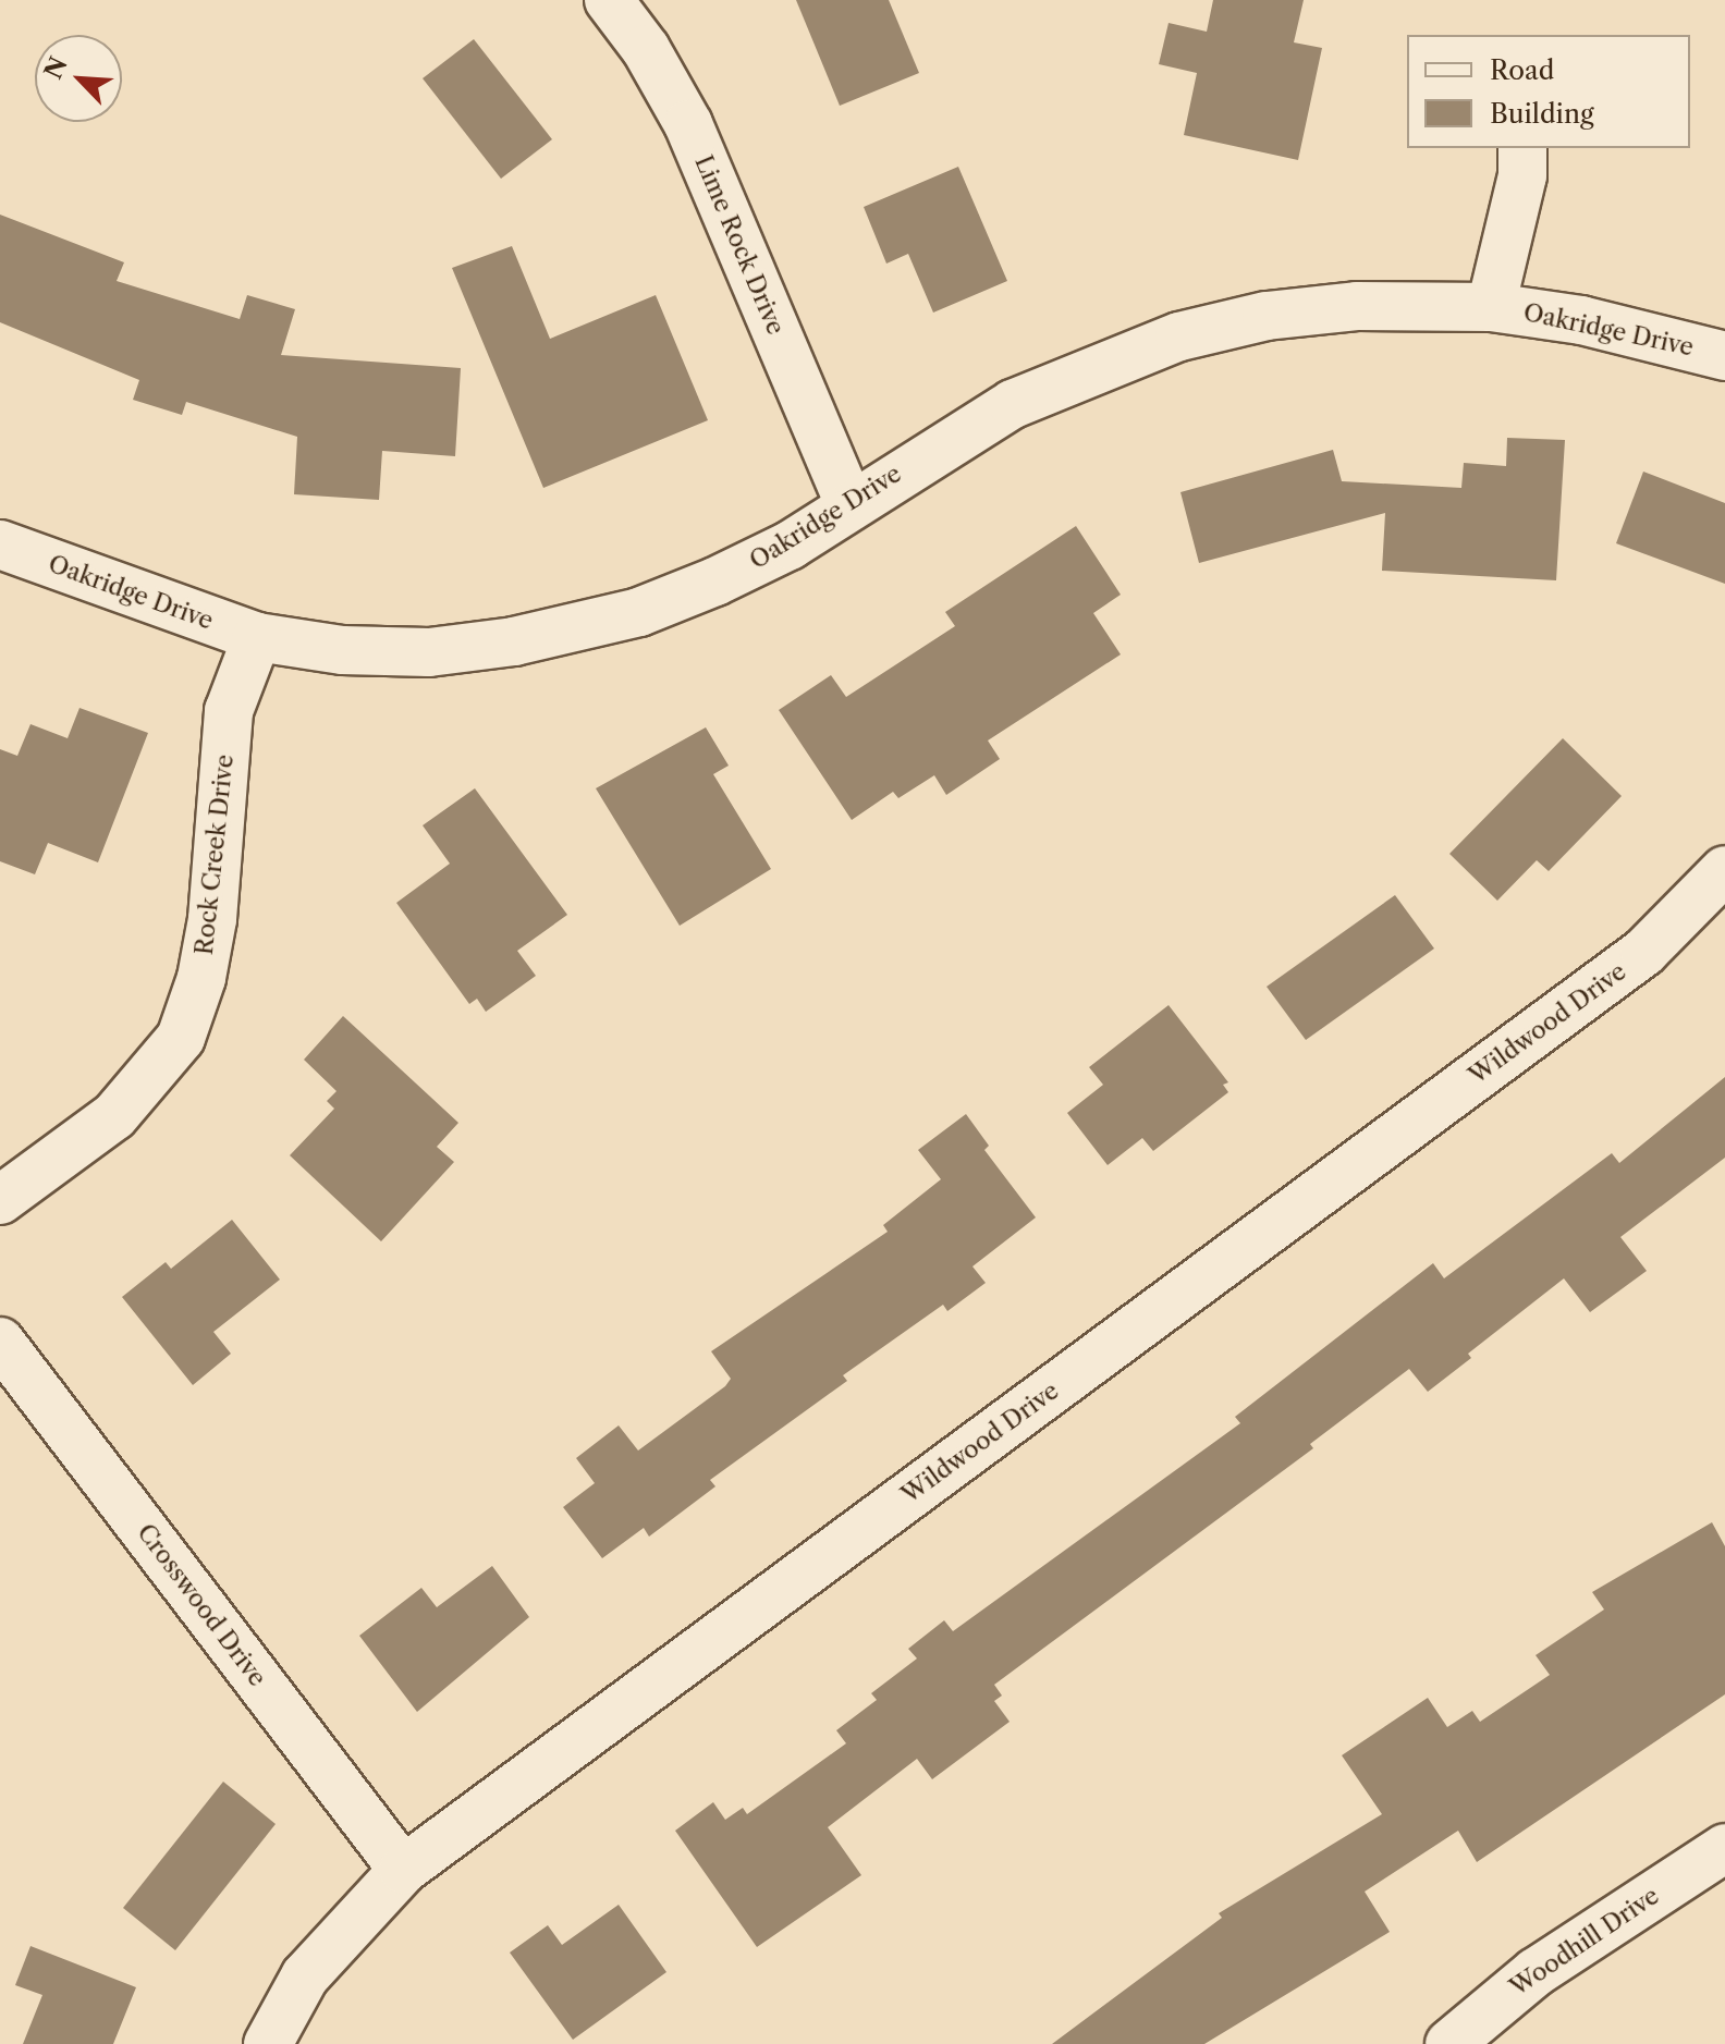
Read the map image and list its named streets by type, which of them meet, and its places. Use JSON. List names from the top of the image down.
{
  "streets": {
    "street": [
      "Lime Rock Drive",
      "Oakridge Drive",
      "Rock Creek Drive",
      "Wildwood Drive",
      "Crosswood Drive",
      "Woodhill Drive"
    ]
  },
  "crossings": [
    ["Lime Rock Drive", "Oakridge Drive"],
    ["Oakridge Drive", "Rock Creek Drive"],
    ["Wildwood Drive", "Crosswood Drive"]
  ],
  "legend": ["Road", "Building"],
  "north": "top left"
}
